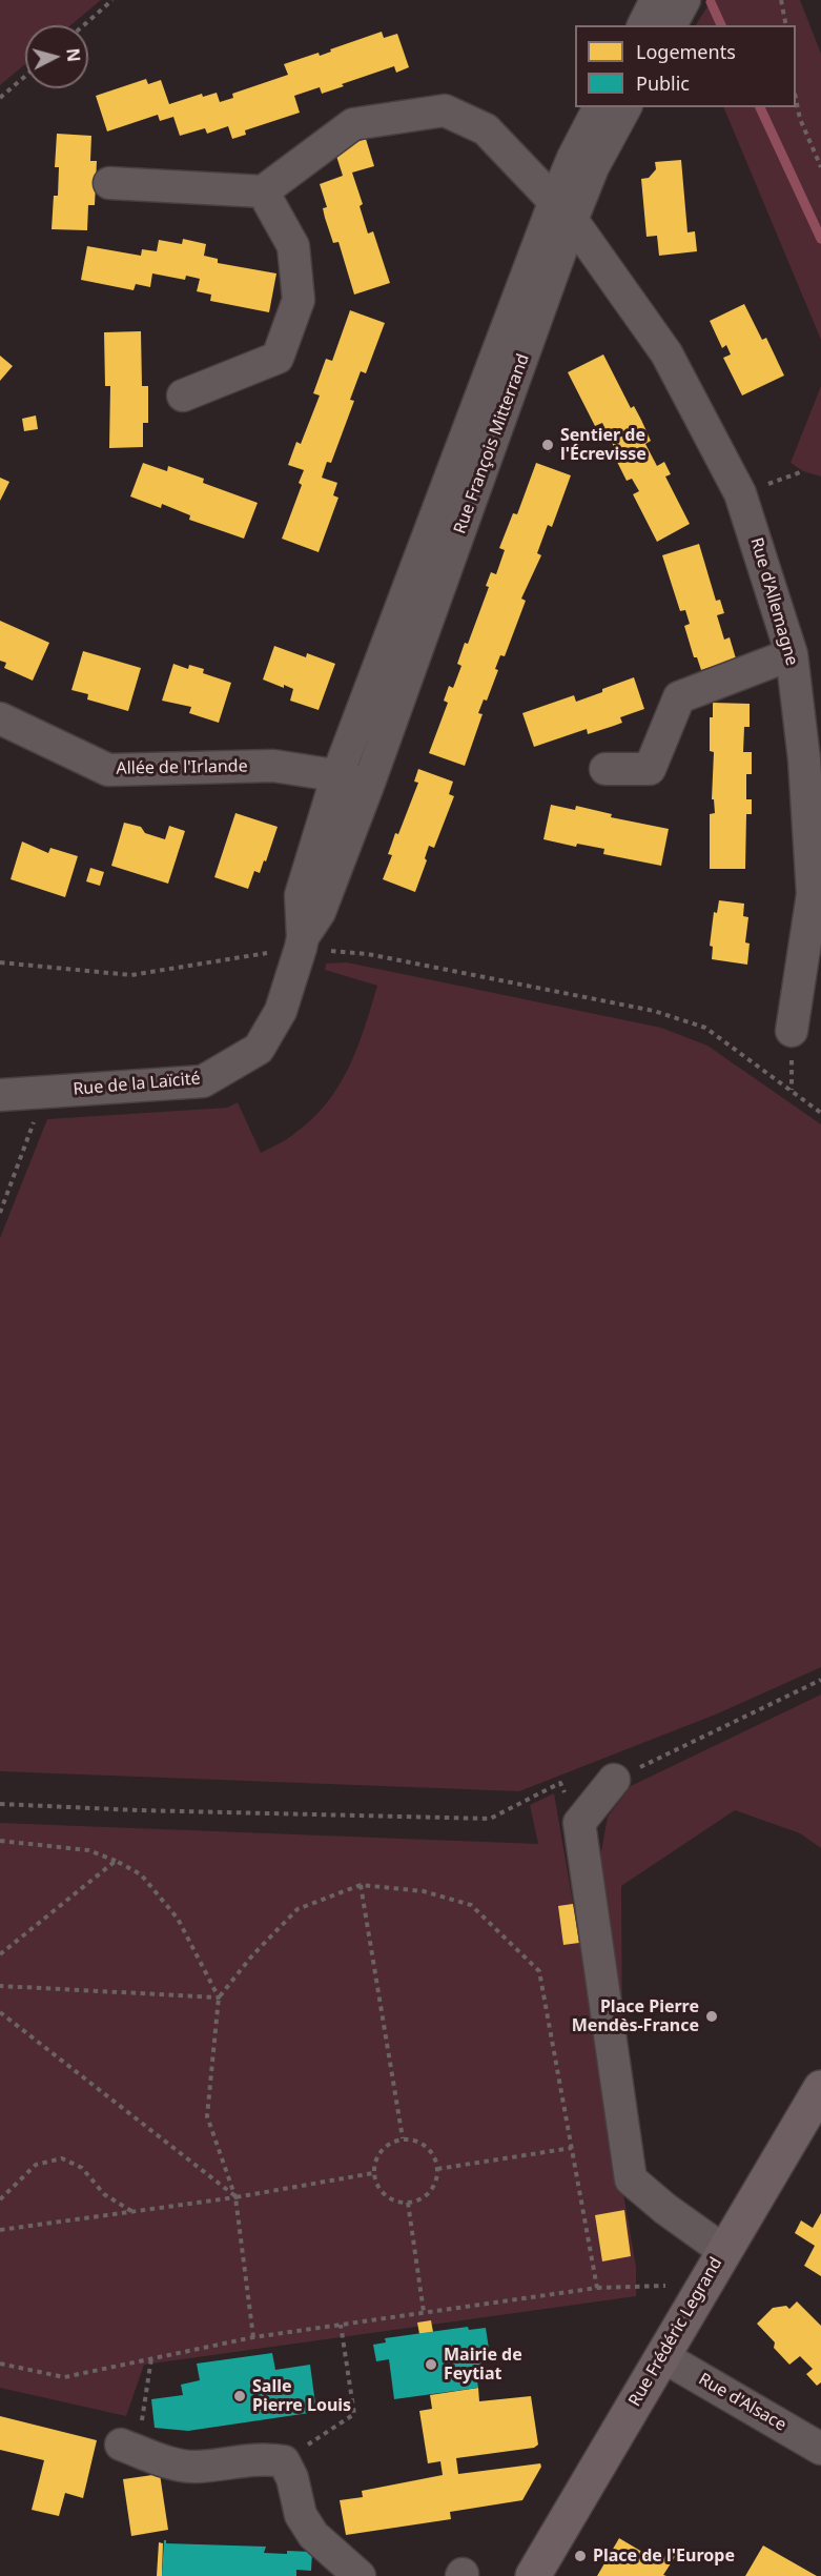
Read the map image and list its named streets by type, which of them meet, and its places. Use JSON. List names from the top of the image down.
{
  "streets": {
    "main road": ["Rue Frédéric Legrand"],
    "street": [
      "Rue François Mitterrand",
      "Rue d'Allemagne",
      "Allée de l'Irlande",
      "Rue de la Laïcité",
      "Rue d'Alsace"
    ]
  },
  "crossings": [
    ["Rue François Mitterrand", "Rue d'Allemagne"],
    ["Rue François Mitterrand", "Allée de l'Irlande"],
    ["Rue François Mitterrand", "Rue de la Laïcité"],
    ["Rue Frédéric Legrand", "Rue d'Alsace"]
  ],
  "places": [
    "Sentier de l'Écrevisse",
    "Place Pierre Mendès-France",
    "Mairie de Feytiat",
    "Salle Pierre Louis",
    "Place de l'Europe"
  ],
  "legend": ["Logements", "Public"],
  "north": "right"
}
